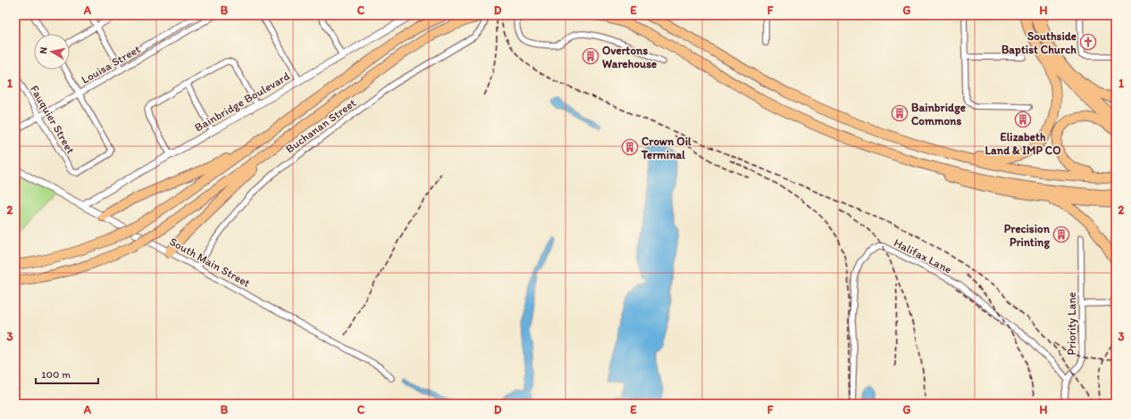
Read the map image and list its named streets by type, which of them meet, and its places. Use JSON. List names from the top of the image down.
{
  "streets": {
    "street": [
      "Louisa Street",
      "Bainbridge Boulevard",
      "Fauquier Street",
      "Buchanan Street",
      "Halifax Lane",
      "South Main Street",
      "Priority Lane"
    ]
  },
  "crossings": [
    ["Louisa Street", "Fauquier Street"],
    ["Bainbridge Boulevard", "South Main Street"],
    ["Buchanan Street", "South Main Street"],
    ["Halifax Lane", "Priority Lane"]
  ],
  "places": {
    "church": ["Southside Baptist Church"],
    "building": [
      "Overtons Warehouse",
      "Bainbridge Commons",
      "Elizabeth Land & IMP CO",
      "Crown Oil Terminal",
      "Precision Printing"
    ]
  },
  "scale_bar": "100 m",
  "north": "left",
  "grid": {
    "columns": [
      "A",
      "B",
      "C",
      "D",
      "E",
      "F",
      "G",
      "H"
    ],
    "rows": ["1", "2", "3"]
  }
}
